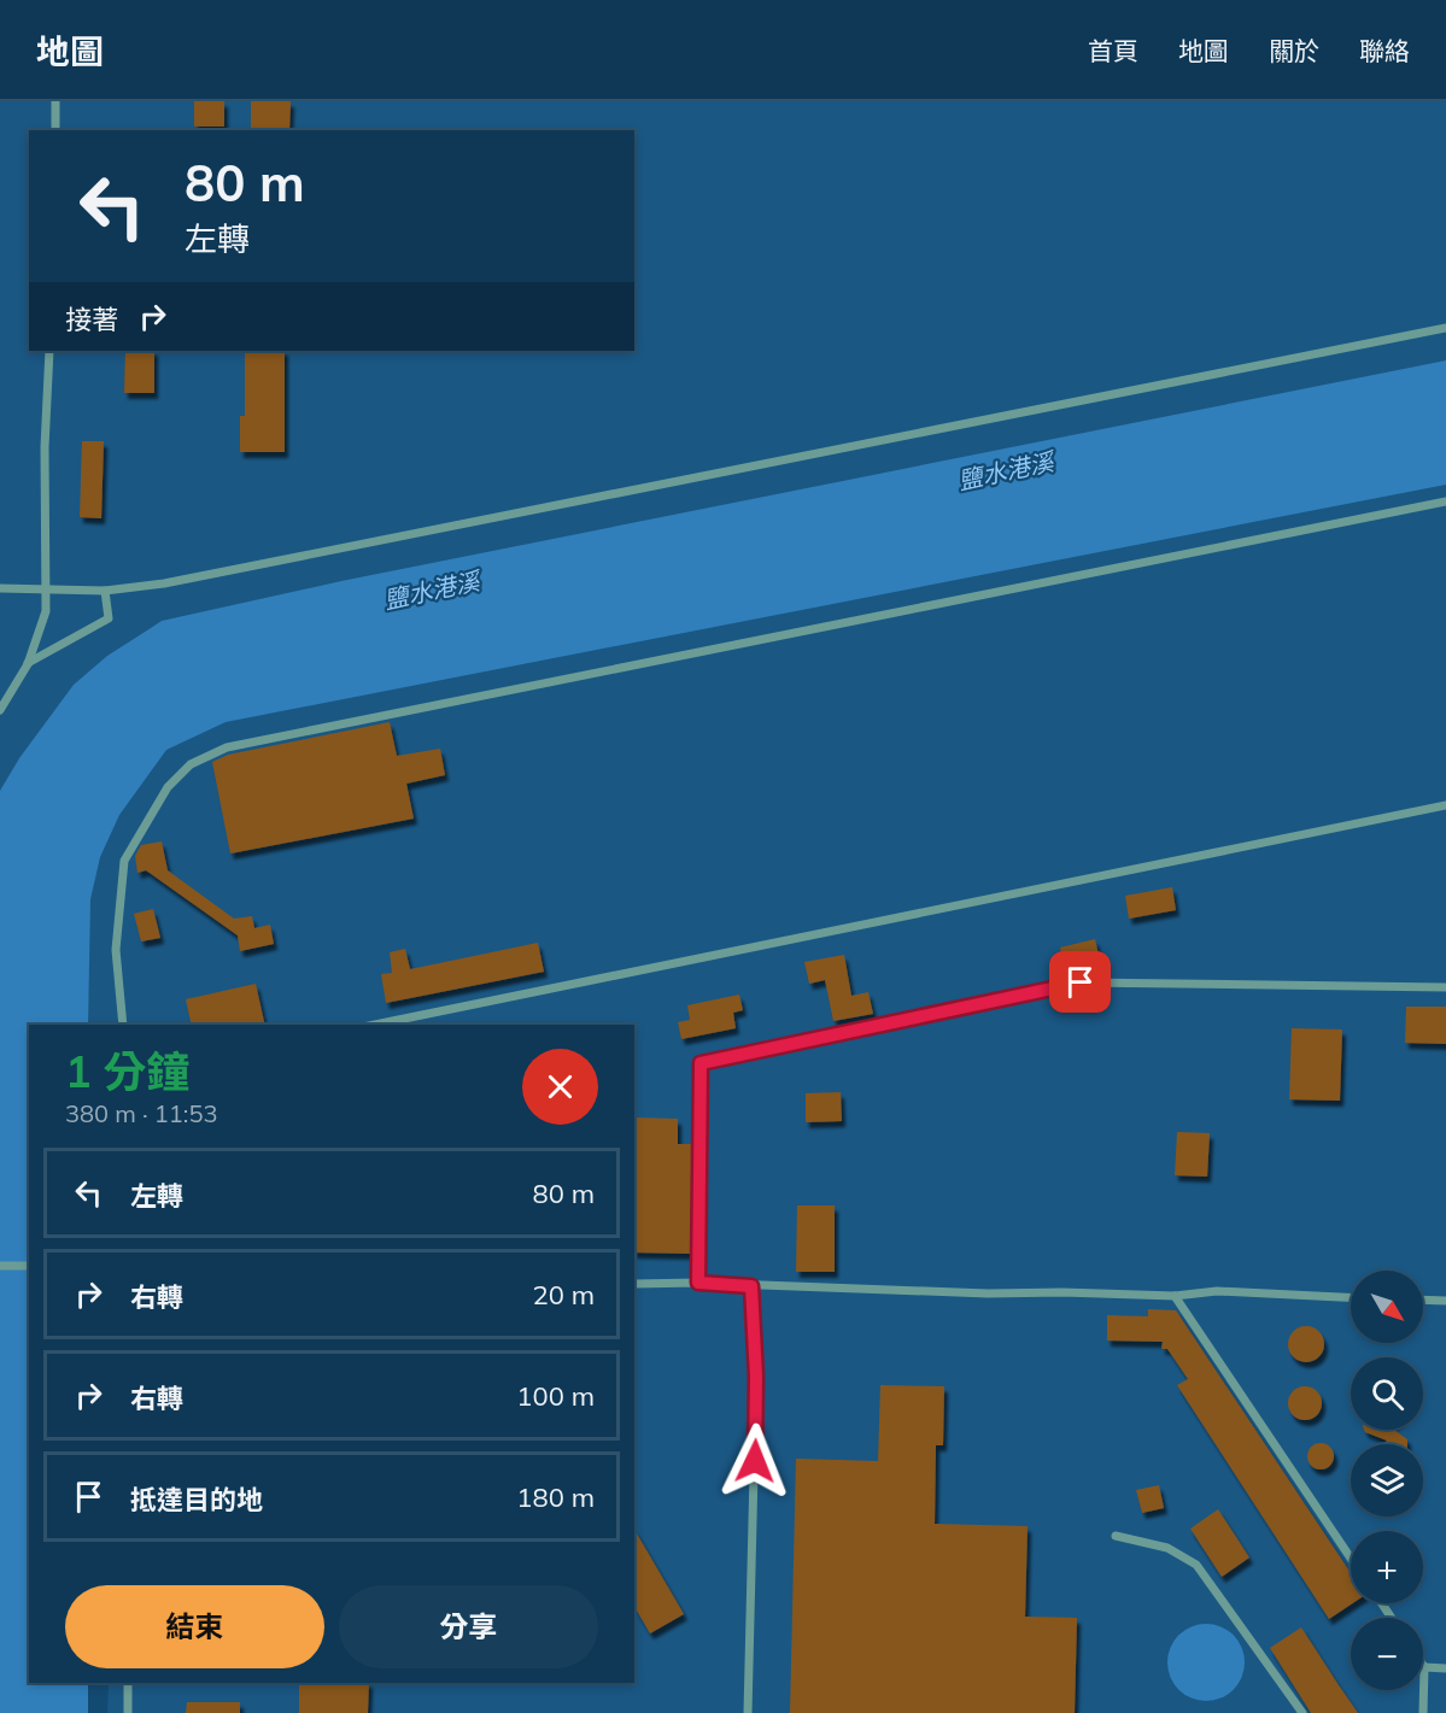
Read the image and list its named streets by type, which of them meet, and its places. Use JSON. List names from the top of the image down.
{
  "water": ["鹽水港溪"],
  "north": "bottom right",
  "page": {
    "header": "地圖",
    "nav": [
      "首頁",
      "地圖",
      "關於",
      "聯絡"
    ],
    "turn": ["80 m", "左轉"],
    "then": "接著",
    "heading": ["1 分鐘", "380 m · 11:53"],
    "list": [
      {
        "name": "左轉",
        "value": "80 m"
      },
      {
        "name": "右轉",
        "value": "20 m"
      },
      {
        "name": "右轉",
        "value": "100 m"
      },
      {
        "name": "抵達目的地",
        "value": "180 m"
      }
    ],
    "map_buttons": ["+", "−"],
    "buttons": ["結束", "分享"]
  }
}
